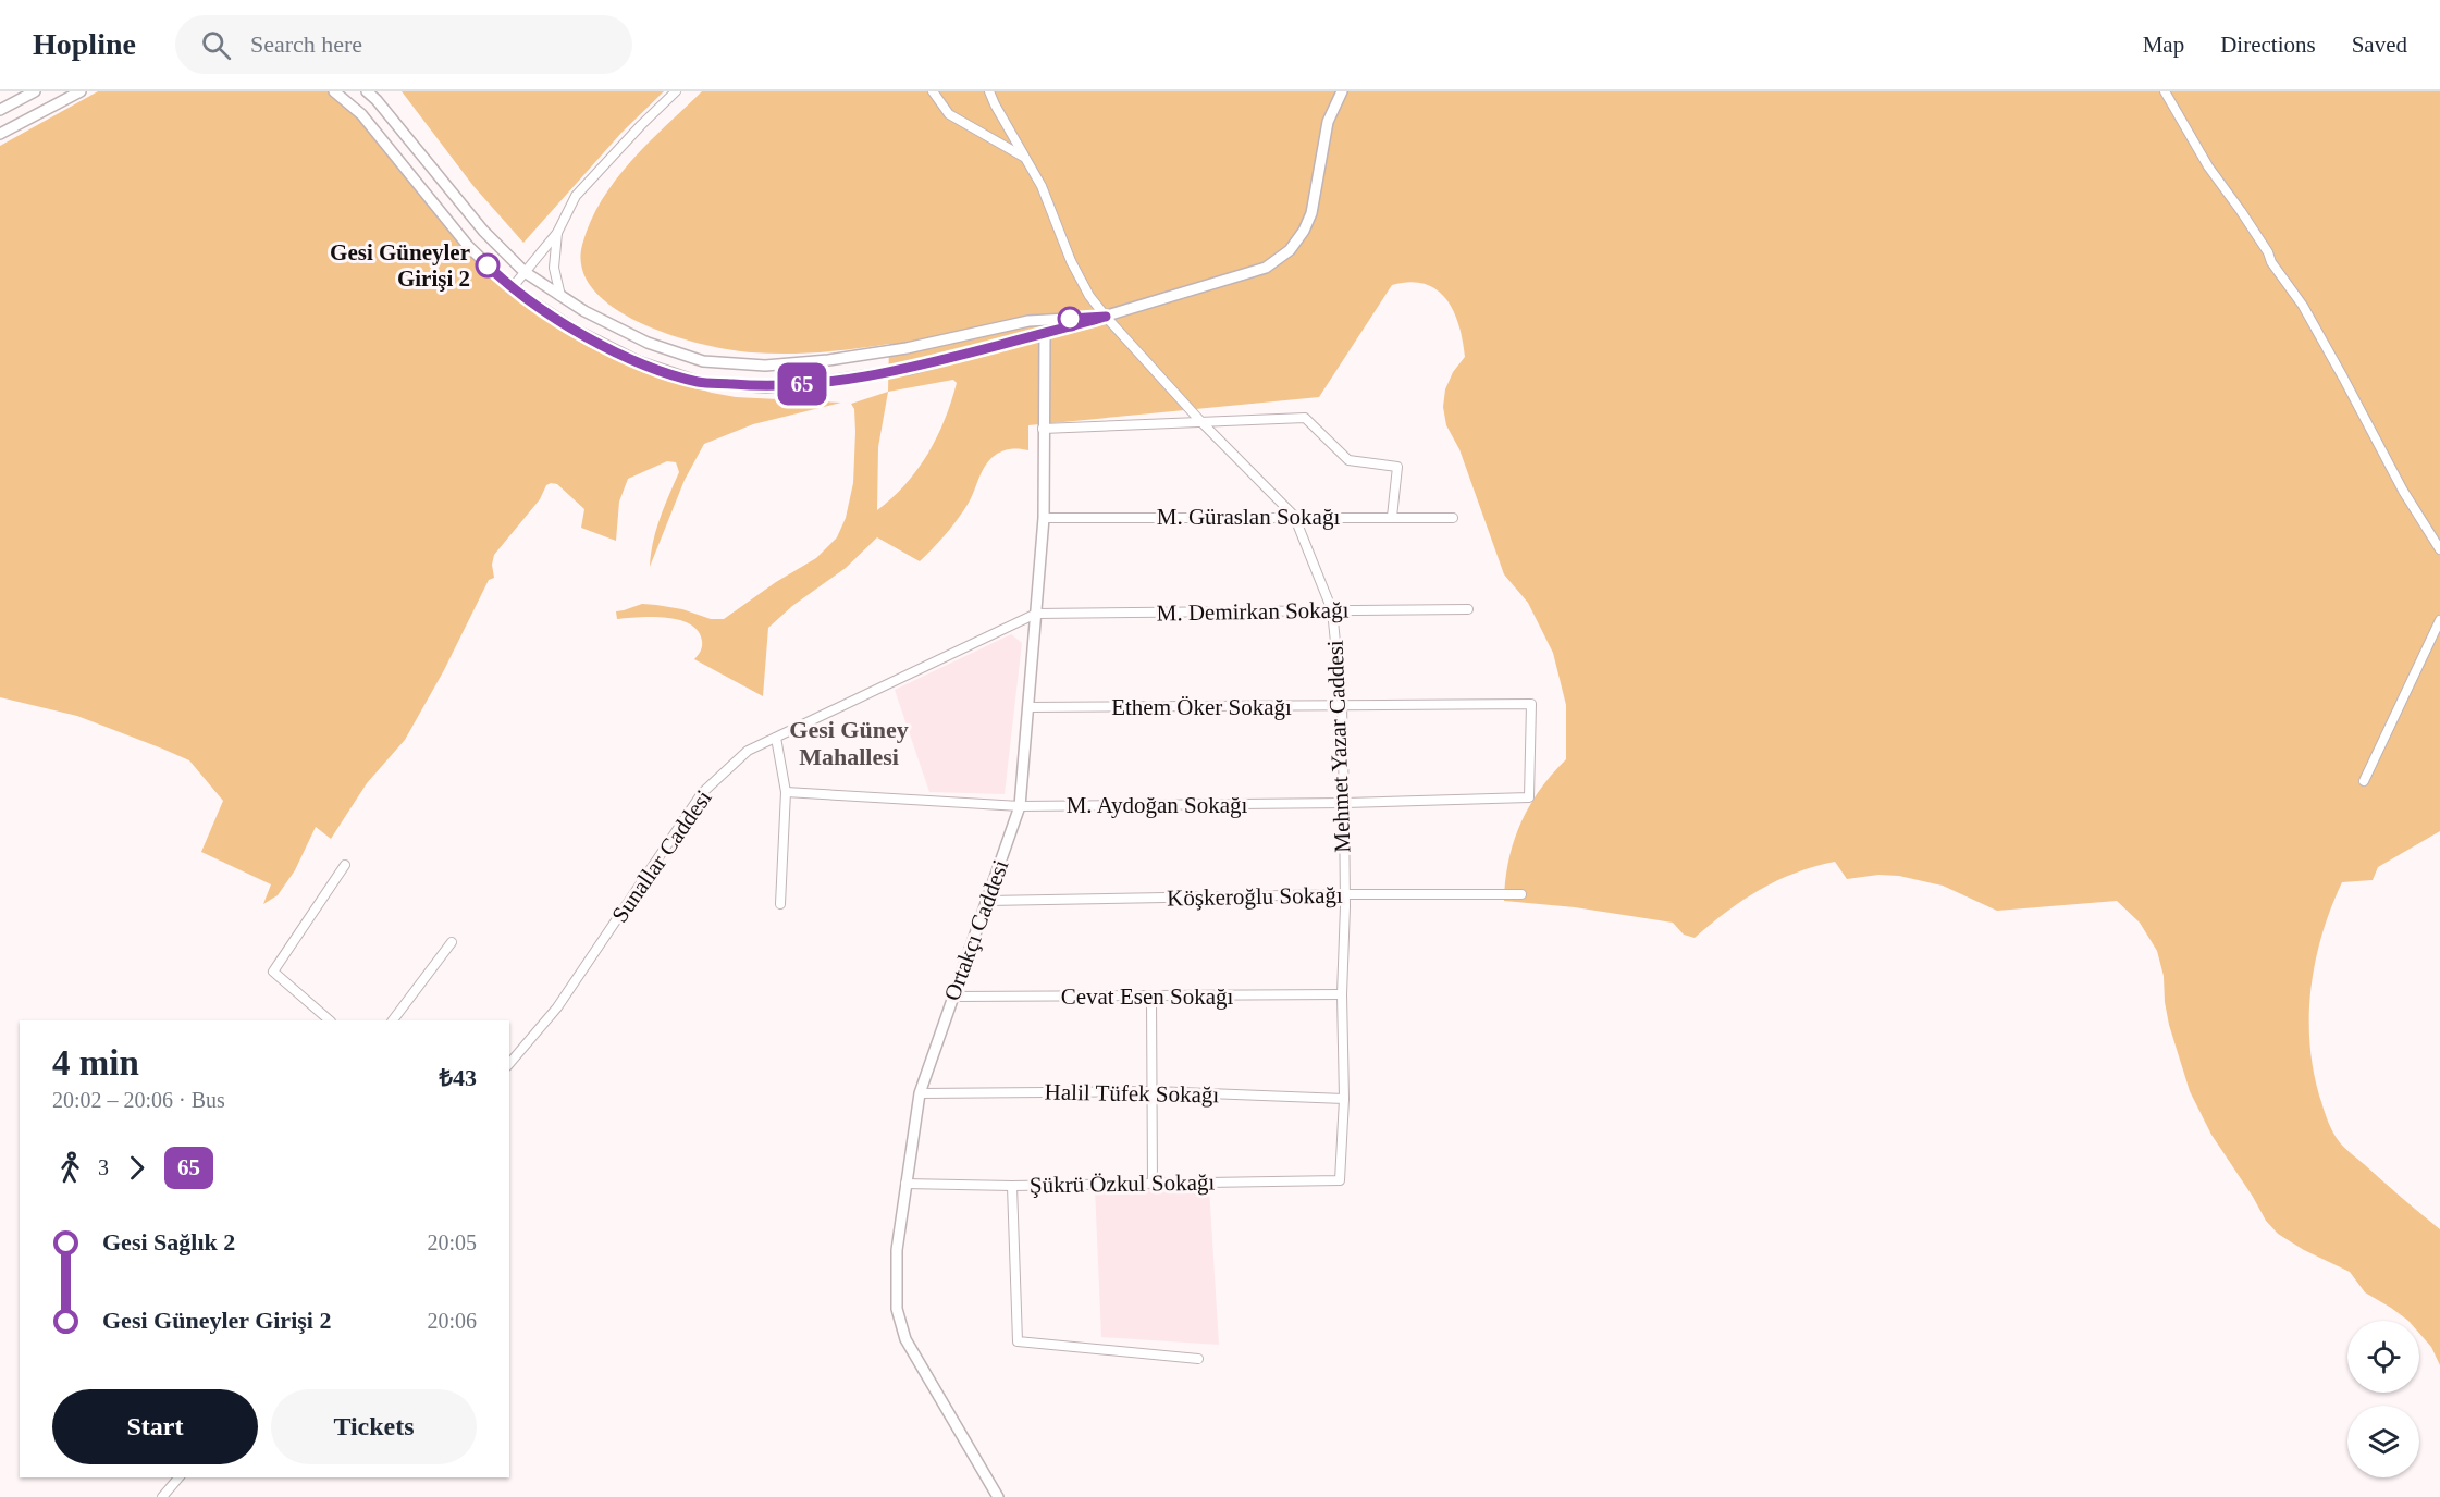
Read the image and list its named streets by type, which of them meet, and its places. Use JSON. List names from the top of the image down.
{
  "streets": {
    "street": [
      "M. Güraslan Sokağı",
      "M. Demirkan Sokağı",
      "Ethem Öker Sokağı",
      "Mehmet Yazar Caddesi",
      "M. Aydoğan Sokağı",
      "Sunallar Caddesi",
      "Köşkeroğlu Sokağı",
      "Ortakçı Caddesi",
      "Cevat Esen Sokağı",
      "Halil Tüfek Sokağı",
      "Şükrü Özkul Sokağı"
    ]
  },
  "crossings": [
    ["M. Güraslan Sokağı", "Mehmet Yazar Caddesi"],
    ["M. Güraslan Sokağı", "Ortakçı Caddesi"],
    ["M. Demirkan Sokağı", "Mehmet Yazar Caddesi"],
    ["M. Demirkan Sokağı", "Sunallar Caddesi"],
    ["M. Demirkan Sokağı", "Ortakçı Caddesi"],
    ["Ethem Öker Sokağı", "Mehmet Yazar Caddesi"],
    ["Ethem Öker Sokağı", "M. Aydoğan Sokağı"],
    ["Ethem Öker Sokağı", "Ortakçı Caddesi"],
    ["Mehmet Yazar Caddesi", "M. Aydoğan Sokağı"],
    ["Mehmet Yazar Caddesi", "Köşkeroğlu Sokağı"],
    ["Mehmet Yazar Caddesi", "Cevat Esen Sokağı"],
    ["Mehmet Yazar Caddesi", "Halil Tüfek Sokağı"],
    ["Mehmet Yazar Caddesi", "Şükrü Özkul Sokağı"],
    ["M. Aydoğan Sokağı", "Ortakçı Caddesi"],
    ["Sunallar Caddesi", "Ortakçı Caddesi"],
    ["Köşkeroğlu Sokağı", "Ortakçı Caddesi"],
    ["Ortakçı Caddesi", "Cevat Esen Sokağı"],
    ["Ortakçı Caddesi", "Halil Tüfek Sokağı"],
    ["Ortakçı Caddesi", "Şükrü Özkul Sokağı"]
  ],
  "districts": ["Gesi Güney Mahallesi"],
  "places": ["Gesi Güneyler Girişi 2"],
  "lines": ["bus line 65"],
  "page": {
    "header": "Hopline",
    "search": "Search here",
    "nav": ["Map", "Directions", "Saved"],
    "on_map": "65",
    "heading": ["4 min", "20:02 – 20:06 · Bus", "₺43"],
    "legs": ["3", "65"],
    "list": [
      {
        "name": "Gesi Sağlık 2",
        "value": "20:05"
      },
      {
        "name": "Gesi Güneyler Girişi 2",
        "value": "20:06"
      }
    ],
    "buttons": ["Start", "Tickets"]
  }
}
